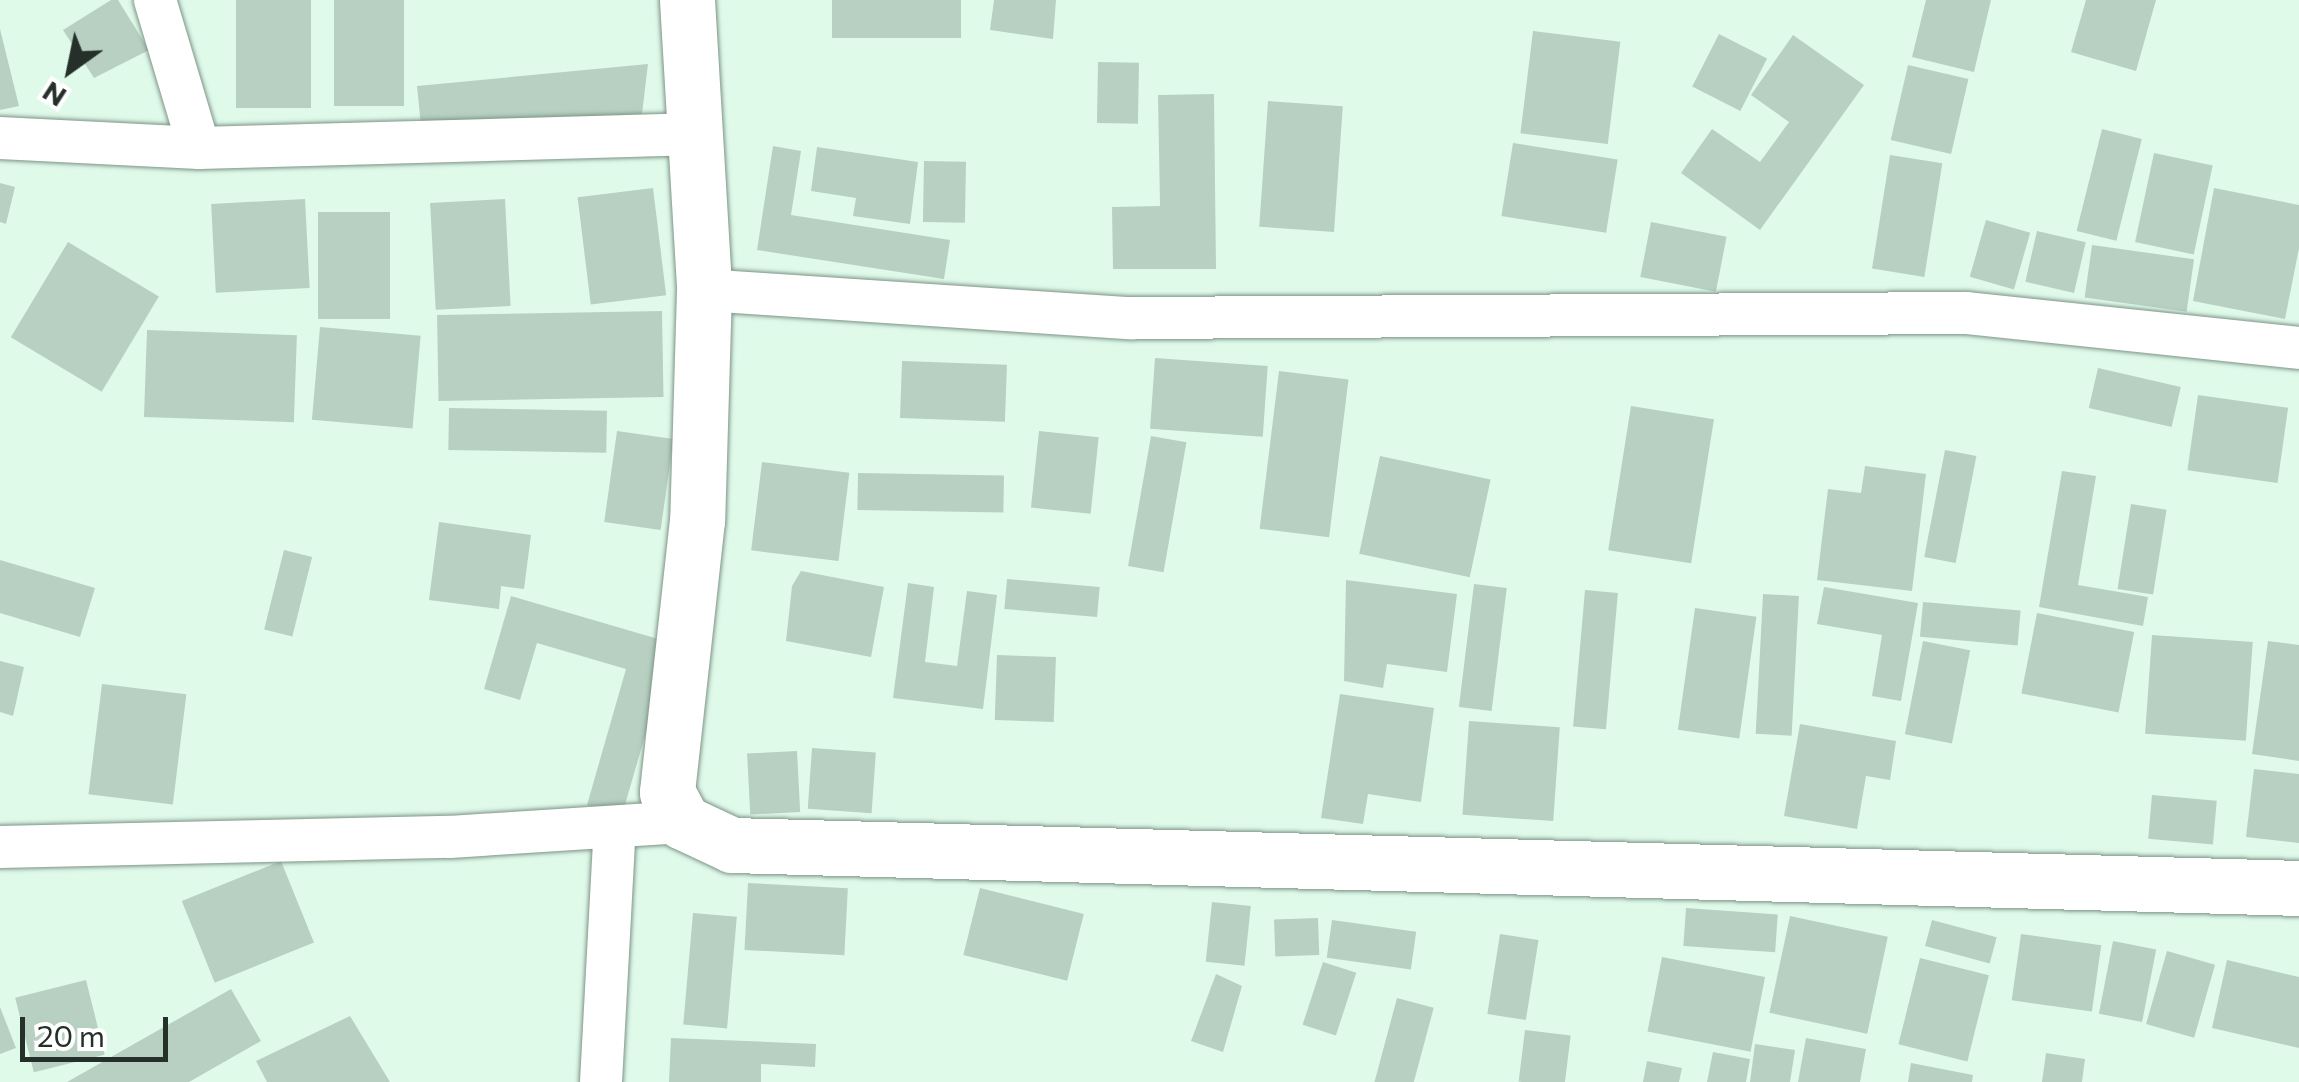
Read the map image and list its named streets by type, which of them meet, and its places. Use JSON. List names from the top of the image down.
{
  "scale_bar": "20 m",
  "north": "bottom left"
}
